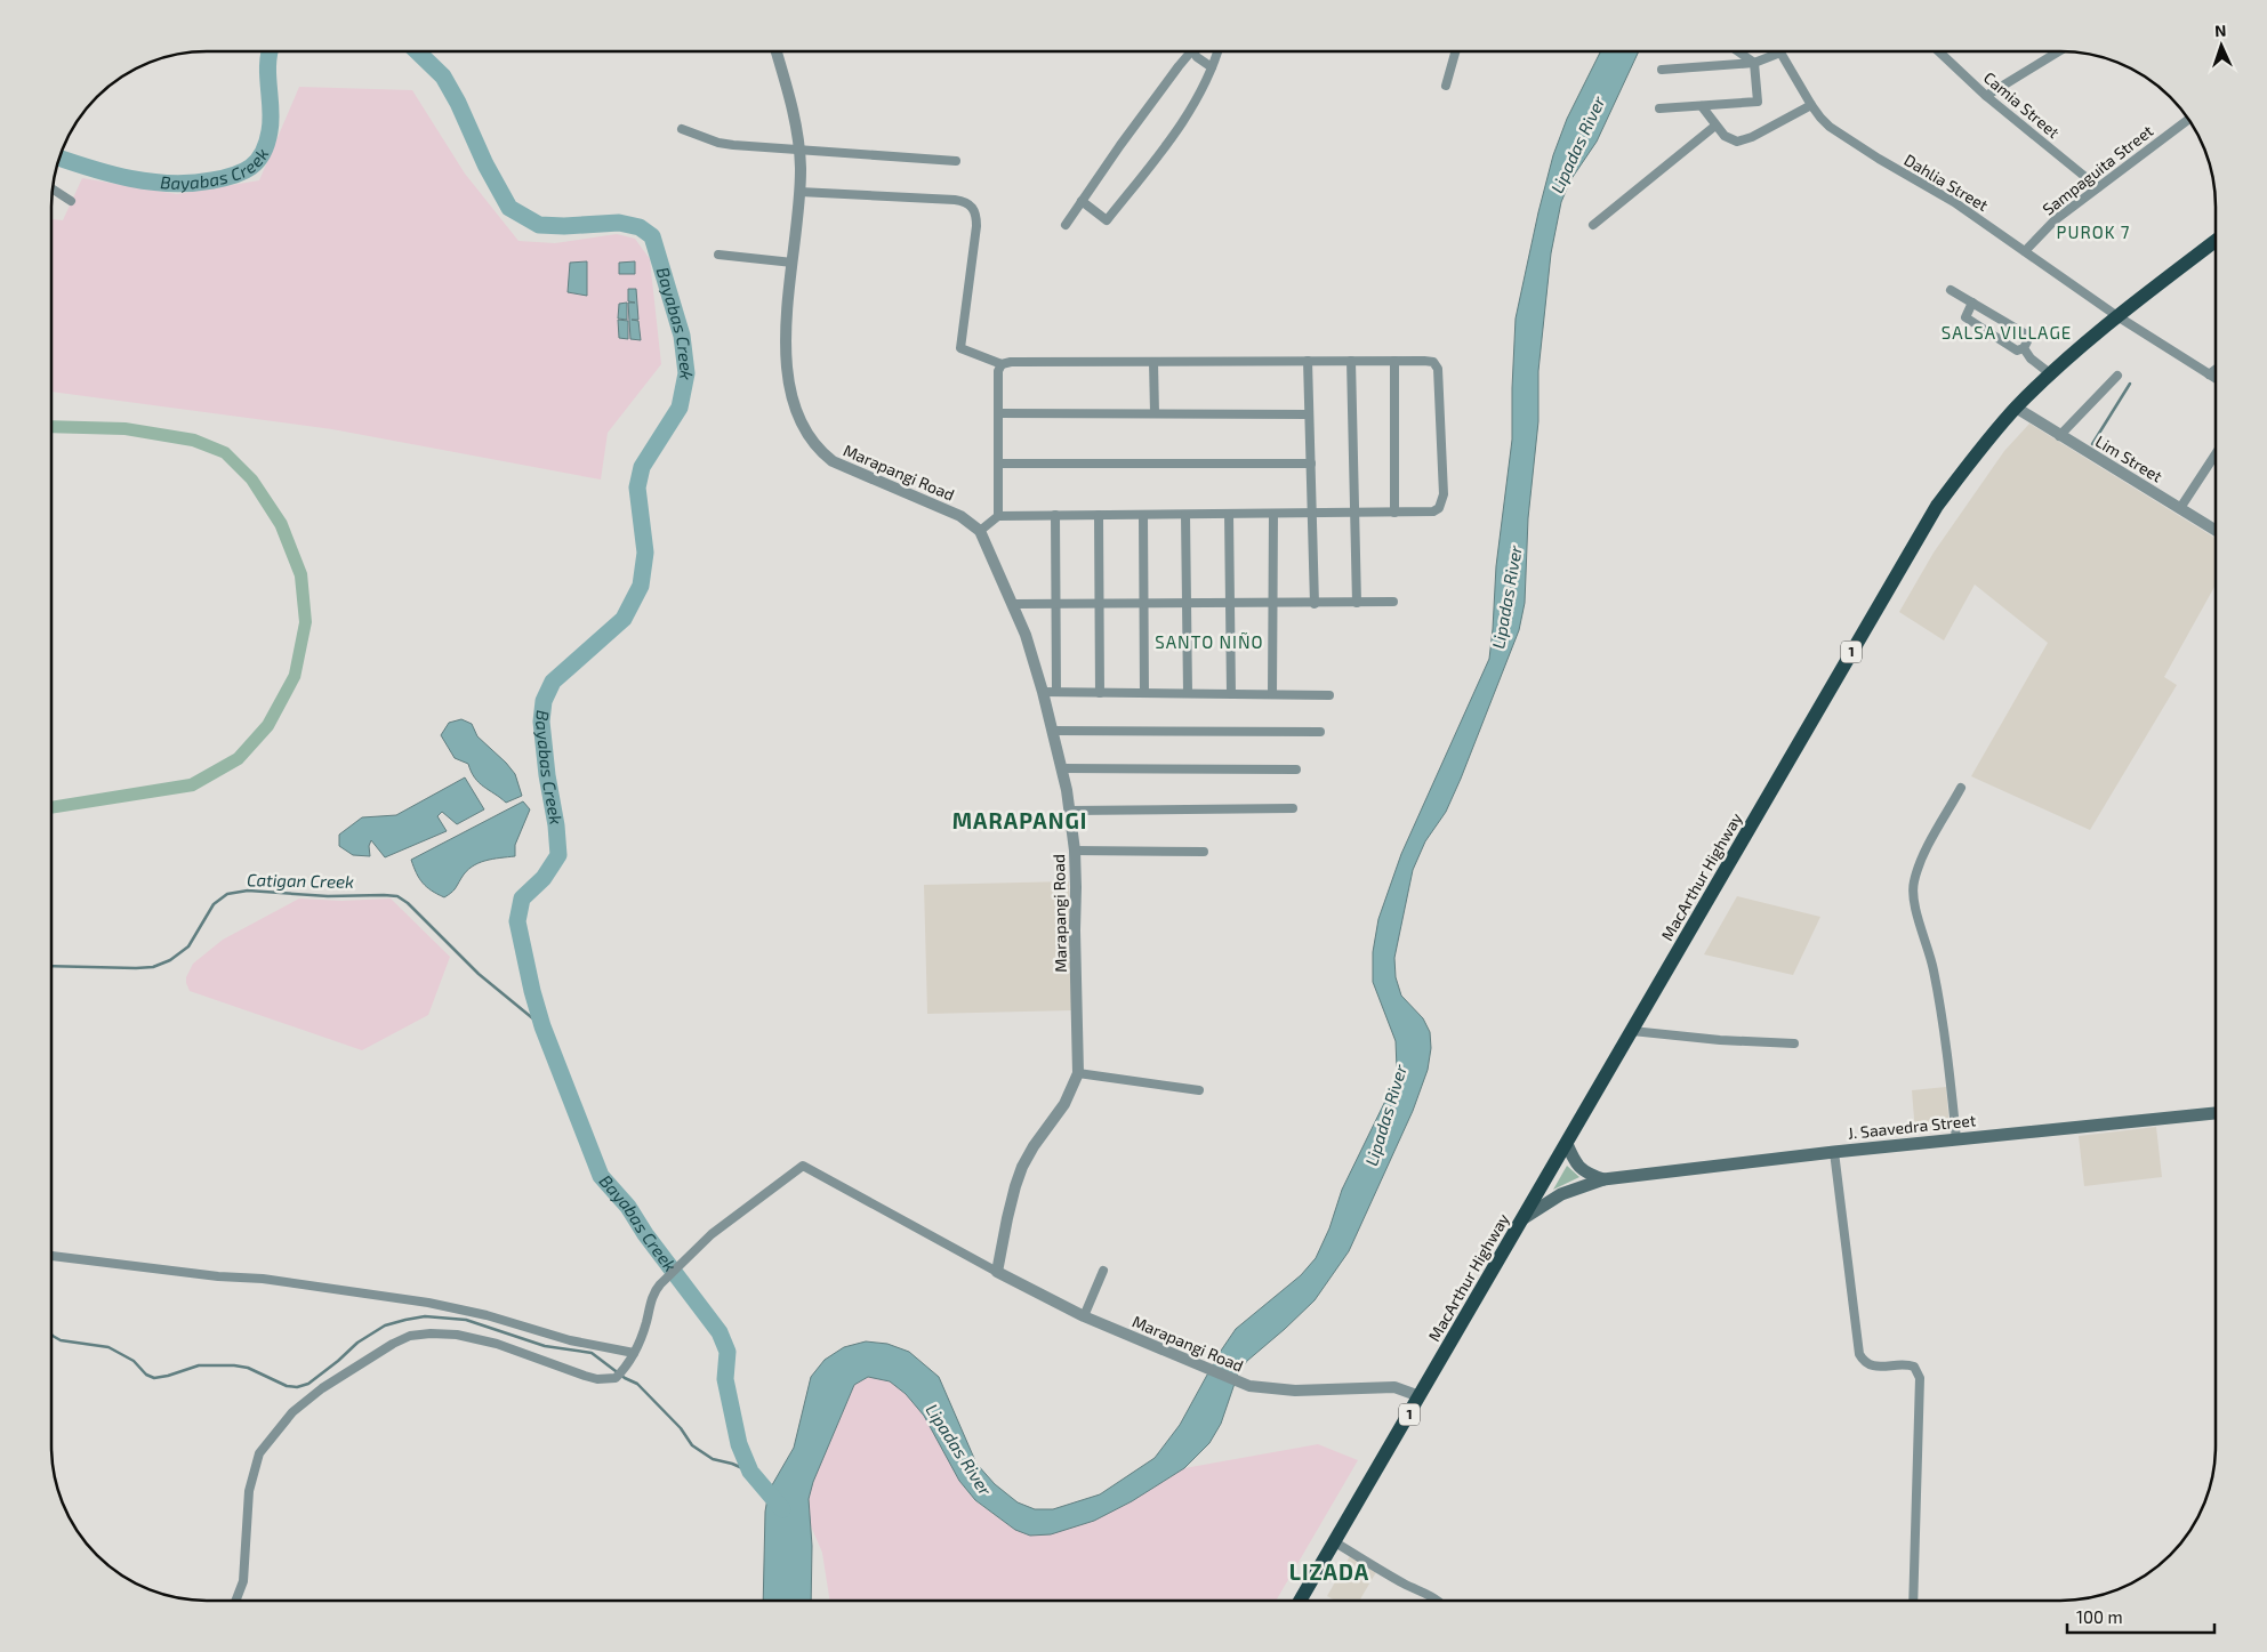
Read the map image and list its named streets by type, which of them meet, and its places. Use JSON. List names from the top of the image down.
{
  "streets": {
    "highway": ["1", "MacArthur Highway"],
    "main road": ["J. Saavedra Street"],
    "street": [
      "Camia Street",
      "Sampaguita Street",
      "Dahlia Street",
      "Lim Street",
      "Marapangi Road"
    ]
  },
  "crossings": [
    ["Camia Street", "Sampaguita Street"],
    ["Sampaguita Street", "Dahlia Street"],
    ["Dahlia Street", "MacArthur Highway"],
    ["Lim Street", "MacArthur Highway"],
    ["Marapangi Road", "MacArthur Highway"],
    ["MacArthur Highway", "J. Saavedra Street"]
  ],
  "districts": [
    "PUROK 7",
    "SALSA VILLAGE",
    "SANTO NIÑO",
    "MARAPANGI",
    "LIZADA"
  ],
  "water": ["Lipadas River", "Bayabas Creek", "Catigan Creek"],
  "scale_bar": "100 m",
  "north": "top"
}
